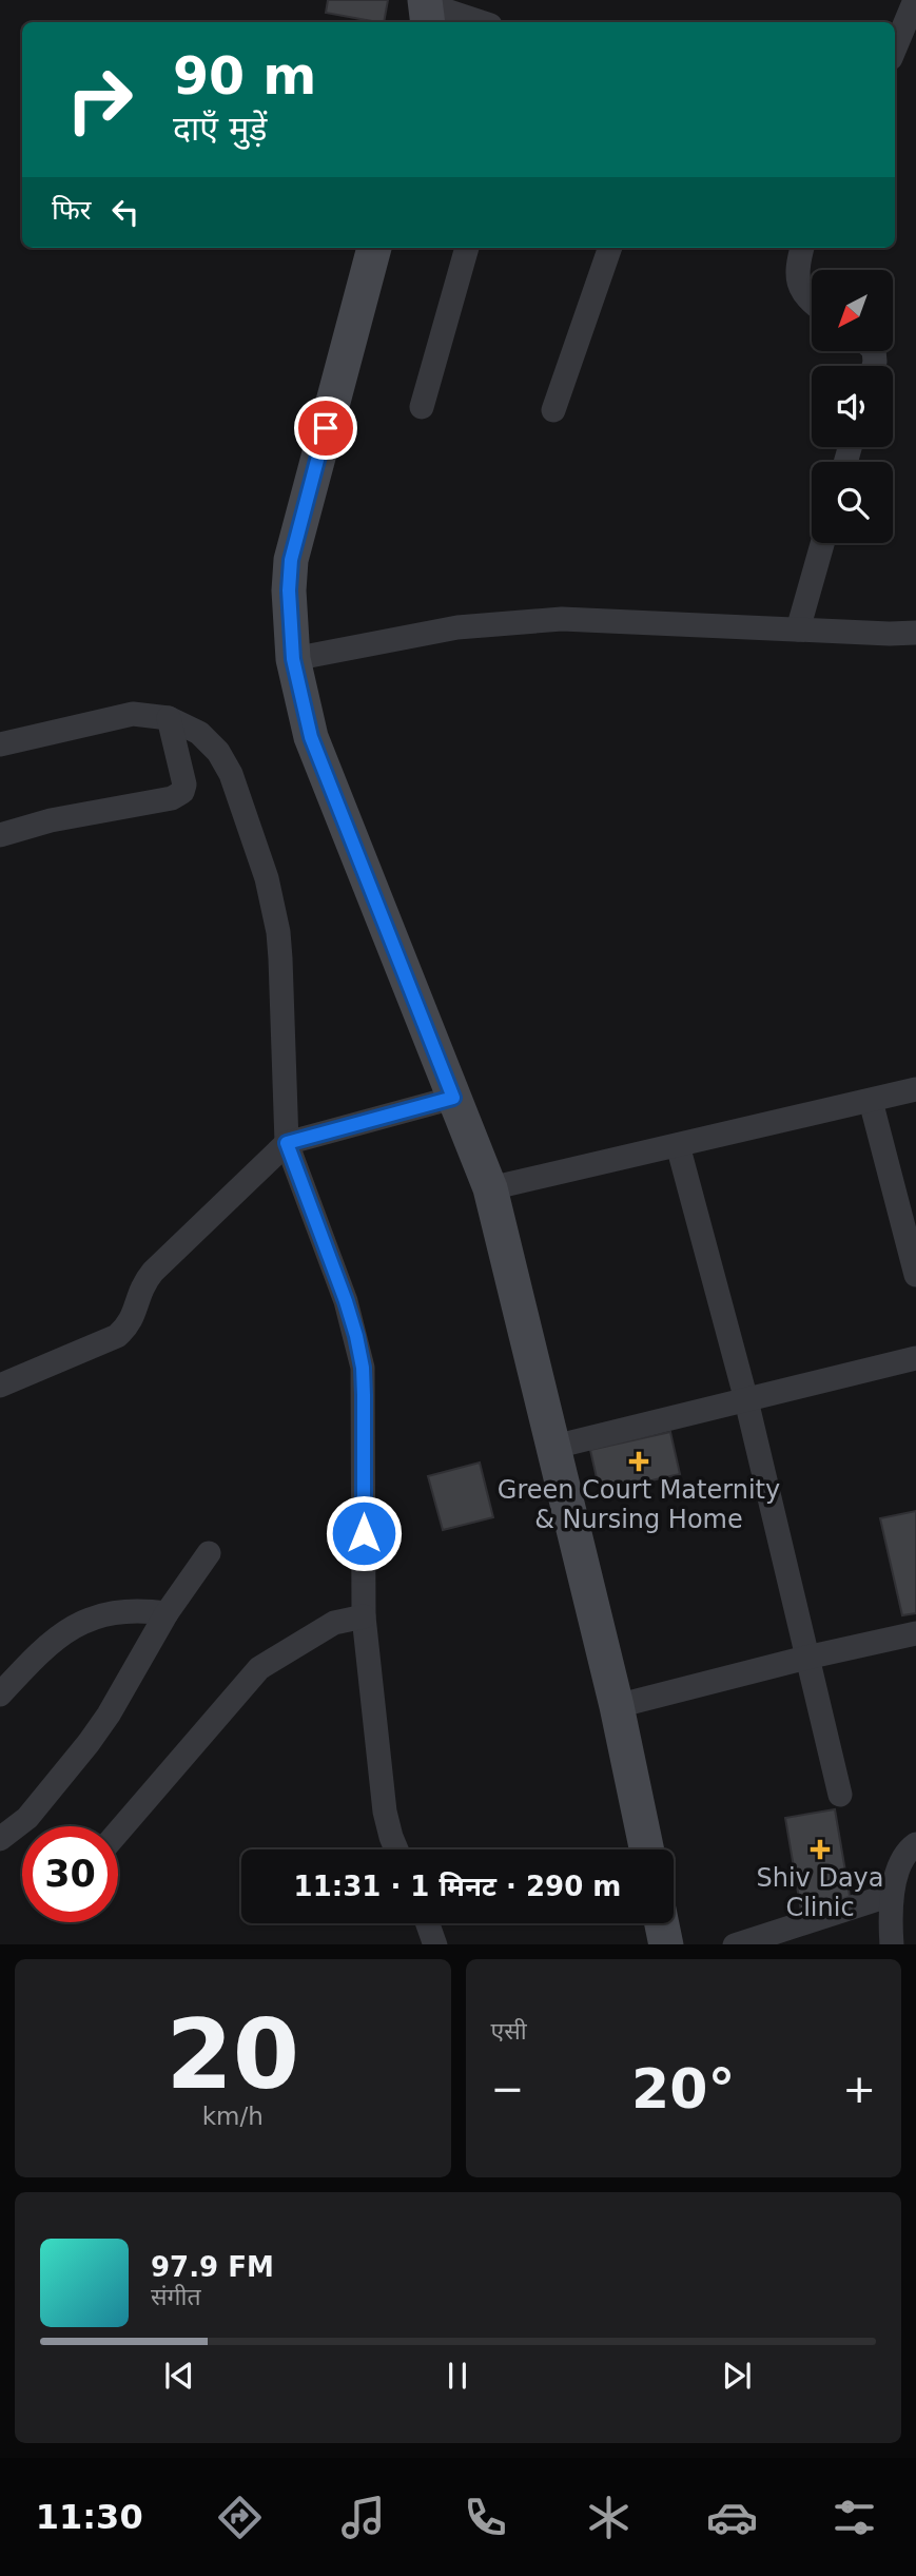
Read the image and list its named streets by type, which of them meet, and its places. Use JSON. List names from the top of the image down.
{
  "places": {
    "health": ["Green Court Maternity & Nursing Home", "Shiv Daya Clinic"]
  },
  "north": "bottom left",
  "page": {
    "turn": ["90 m", "दाएँ मुड़ें"],
    "then": "फिर",
    "limit": "30",
    "trip": "11:31 · 1 मिनट · 290 m",
    "tile": [
      ["20", "km/h"],
      "एसी"
    ],
    "heat": ["−", "20°", "+"],
    "song": ["97.9 FM", "संगीत"],
    "tabs": "11:30"
  }
}
